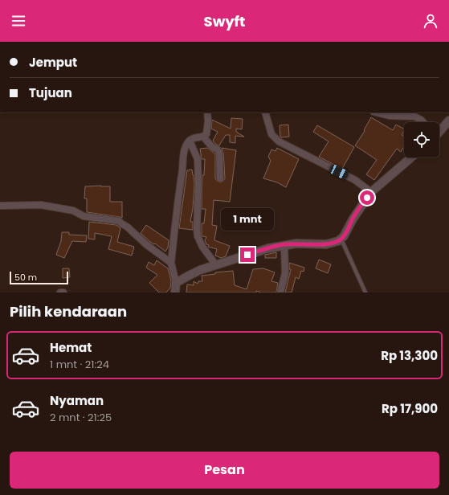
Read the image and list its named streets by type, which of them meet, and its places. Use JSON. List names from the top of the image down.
{
  "scale_bar": "50 m",
  "page": {
    "header": "Swyft",
    "banner": ["Jemput", "Tujuan"],
    "bubble": "1 mnt",
    "scale": "50 m",
    "heading": "Pilih kendaraan",
    "list": [
      {
        "name": "Hemat",
        "note": "1 mnt · 21:24",
        "value": "Rp 13,300"
      },
      {
        "name": "Nyaman",
        "note": "2 mnt · 21:25",
        "value": "Rp 17,900"
      }
    ],
    "buttons": "Pesan"
  }
}
